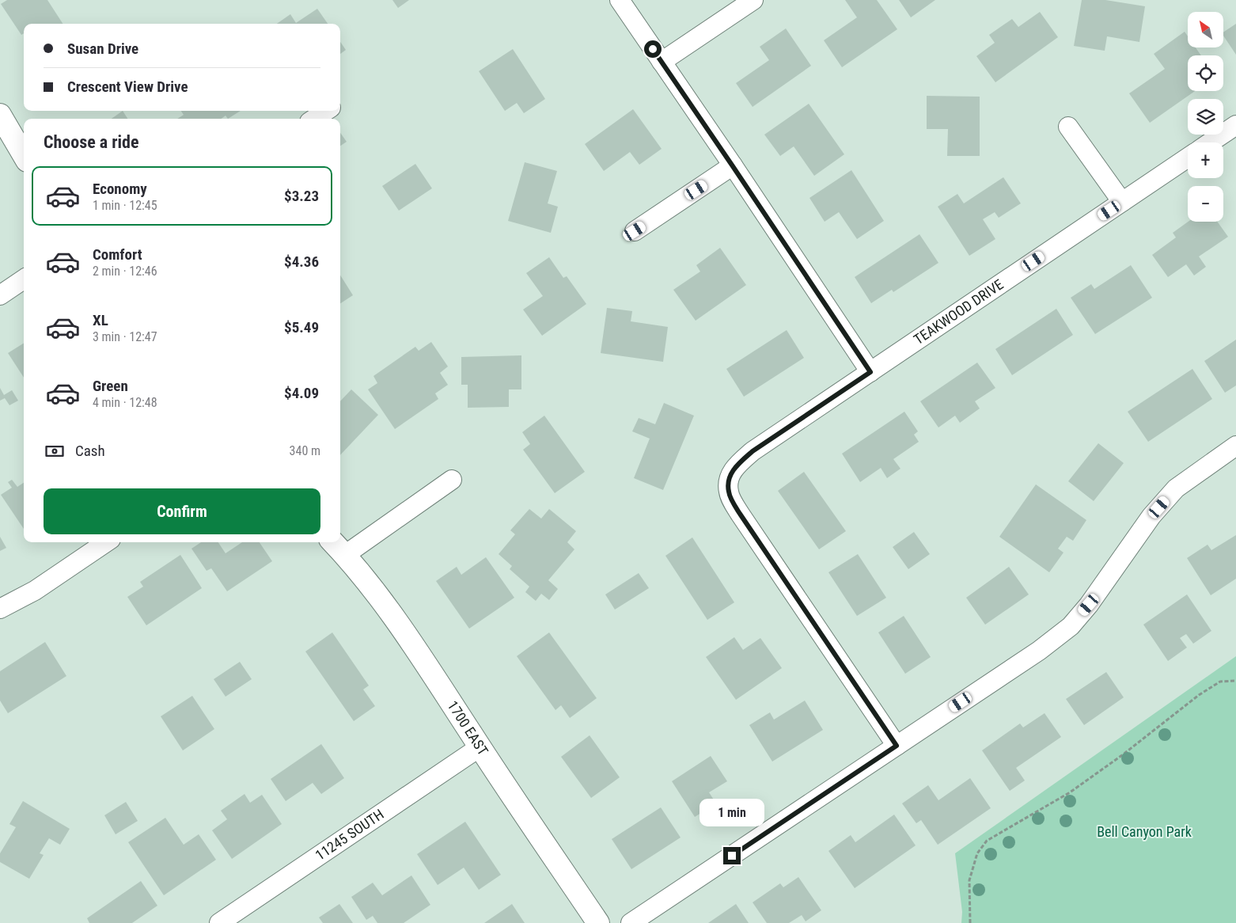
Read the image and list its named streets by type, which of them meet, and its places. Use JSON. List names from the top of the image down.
{
  "streets": {
    "main road": ["1700 EAST"],
    "street": ["TEAKWOOD DRIVE", "11245 SOUTH"]
  },
  "crossings": [
    ["1700 EAST", "11245 SOUTH"]
  ],
  "parks": ["Bell Canyon Park"],
  "north": "top left",
  "page": {
    "map_buttons": ["+", "−"],
    "banner": ["Susan Drive", "Crescent View Drive"],
    "heading": "Choose a ride",
    "list": [
      {
        "name": "Economy",
        "note": "1 min · 12:45",
        "value": "$3.23"
      },
      {
        "name": "Comfort",
        "note": "2 min · 12:46",
        "value": "$4.36"
      },
      {
        "name": "XL",
        "note": "3 min · 12:47",
        "value": "$5.49"
      },
      {
        "name": "Green",
        "note": "4 min · 12:48",
        "value": "$4.09"
      }
    ],
    "pay": ["Cash", "340 m"],
    "buttons": "Confirm",
    "bubble": "1 min"
  }
}
